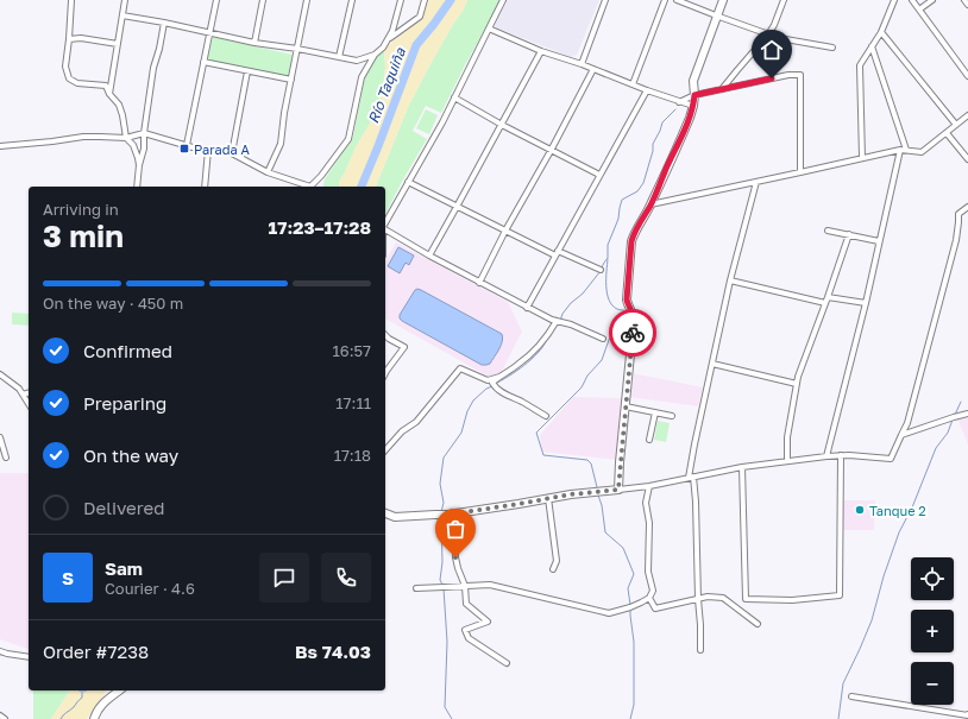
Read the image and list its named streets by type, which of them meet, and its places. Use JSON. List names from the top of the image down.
{
  "water": ["Río Taquiña"],
  "places": {
    "transit": ["Parada A"],
    "other": ["Tanque 2"]
  },
  "page": {
    "heading": ["3 min", "Arriving in", "17:23–17:28"],
    "panel": [
      "Sam",
      "Courier · 4.6",
      "Order #7238",
      "Bs 74.03"
    ],
    "bar": "On the way · 450 m",
    "list": [
      ["Confirmed", "16:57"],
      ["Preparing", "17:11"],
      ["On the way", "17:18"],
      "Delivered"
    ],
    "round": "S",
    "map_buttons": ["+", "−"]
  }
}
